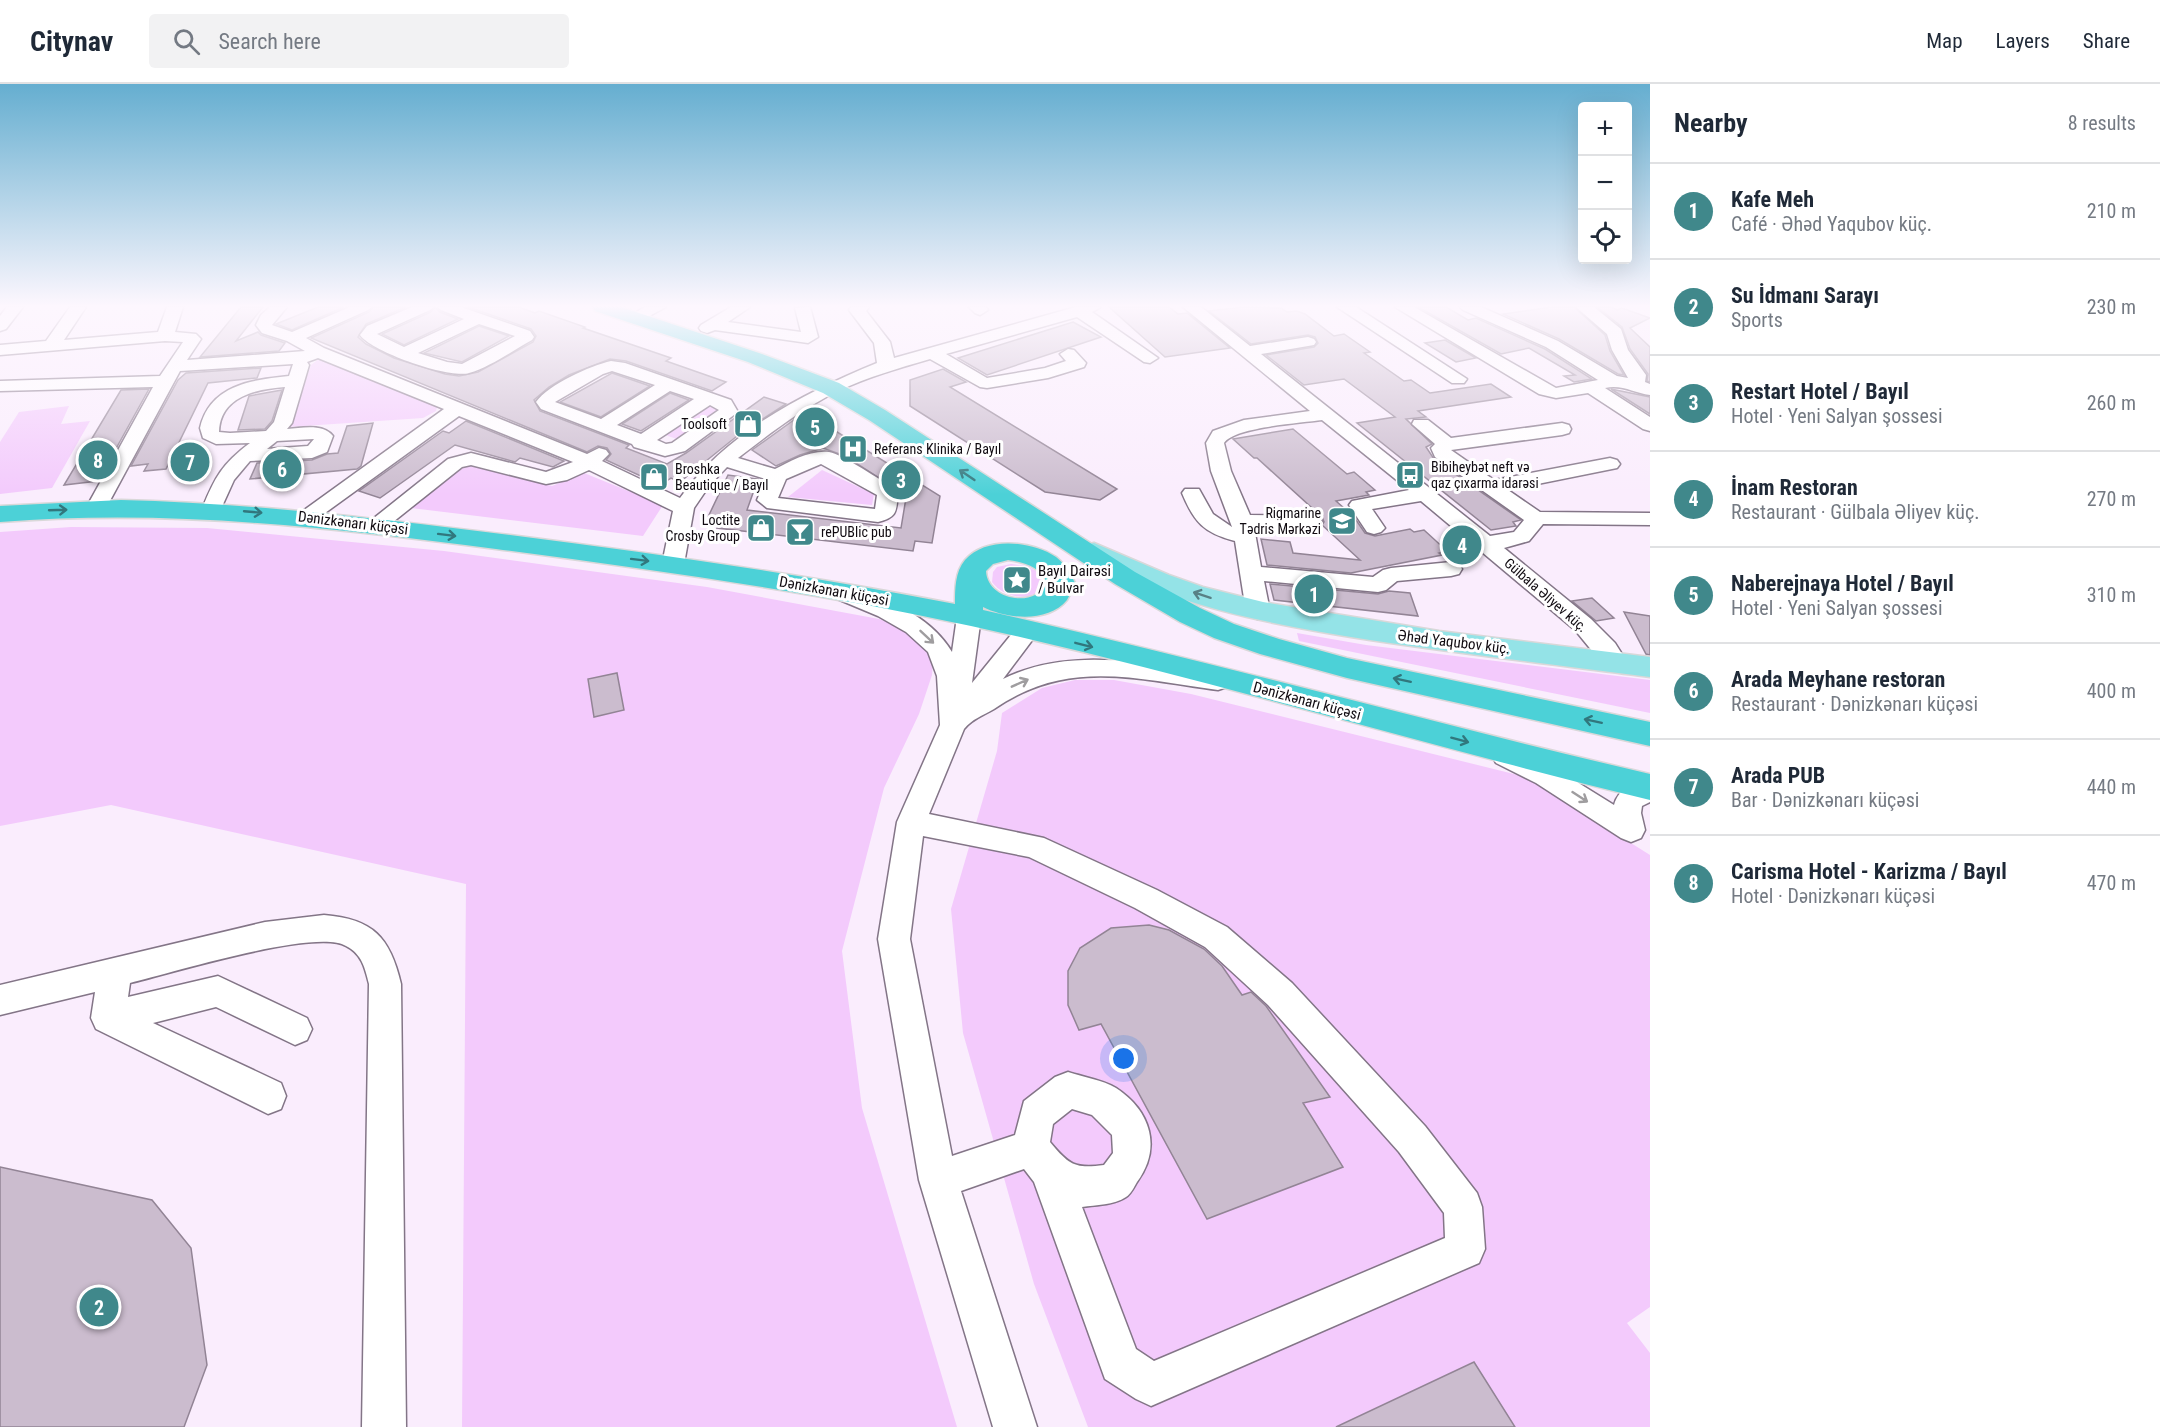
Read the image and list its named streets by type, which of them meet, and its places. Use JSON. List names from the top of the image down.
{
  "streets": {
    "highway": ["Dənizkənarı küçəsi"],
    "main road": ["Əhəd Yaqubov küç."],
    "street": ["Gülbala Əliyev küç."]
  },
  "crossings": [
    ["Gülbala Əliyev küç.", "Əhəd Yaqubov küç."]
  ],
  "one_way": ["Əhəd Yaqubov küç."],
  "places": {
    "shop": ["Toolsoft", "Broshka Beautique / Bayıl", "Loctite Crosby Group"],
    "hospital": ["Referans Klinika / Bayıl"],
    "bus stop": ["Bibiheybət neft və qaz çıxarma idarəsi"],
    "school or university": ["Rigmarine Tədris Mərkəzi"],
    "bar": ["rePUBlic pub"],
    "place": ["Bayıl Dairəsi / Bulvar"]
  },
  "page": {
    "header": "Citynav",
    "search": "Search here",
    "nav": ["Map", "Layers", "Share"],
    "heading": ["Nearby", "8 results"],
    "map_buttons": ["+", "−"],
    "list": [
      {
        "mark": "1",
        "name": "Kafe Meh",
        "note": "Café · Əhəd Yaqubov küç.",
        "value": "210 m"
      },
      {
        "mark": "2",
        "name": "Su İdmanı Sarayı",
        "note": "Sports",
        "value": "230 m"
      },
      {
        "mark": "3",
        "name": "Restart Hotel / Bayıl",
        "note": "Hotel · Yeni Salyan şossesi",
        "value": "260 m"
      },
      {
        "mark": "4",
        "name": "İnam Restoran",
        "note": "Restaurant · Gülbala Əliyev küç.",
        "value": "270 m"
      },
      {
        "mark": "5",
        "name": "Naberejnaya Hotel / Bayıl",
        "note": "Hotel · Yeni Salyan şossesi",
        "value": "310 m"
      },
      {
        "mark": "6",
        "name": "Arada Meyhane restoran",
        "note": "Restaurant · Dənizkənarı küçəsi",
        "value": "400 m"
      },
      {
        "mark": "7",
        "name": "Arada PUB",
        "note": "Bar · Dənizkənarı küçəsi",
        "value": "440 m"
      },
      {
        "mark": "8",
        "name": "Carisma Hotel - Karizma / Bayıl",
        "note": "Hotel · Dənizkənarı küçəsi",
        "value": "470 m"
      }
    ],
    "pins": [
      "5",
      "8",
      "7",
      "6",
      "3",
      "4",
      "1",
      "2"
    ]
  }
}
